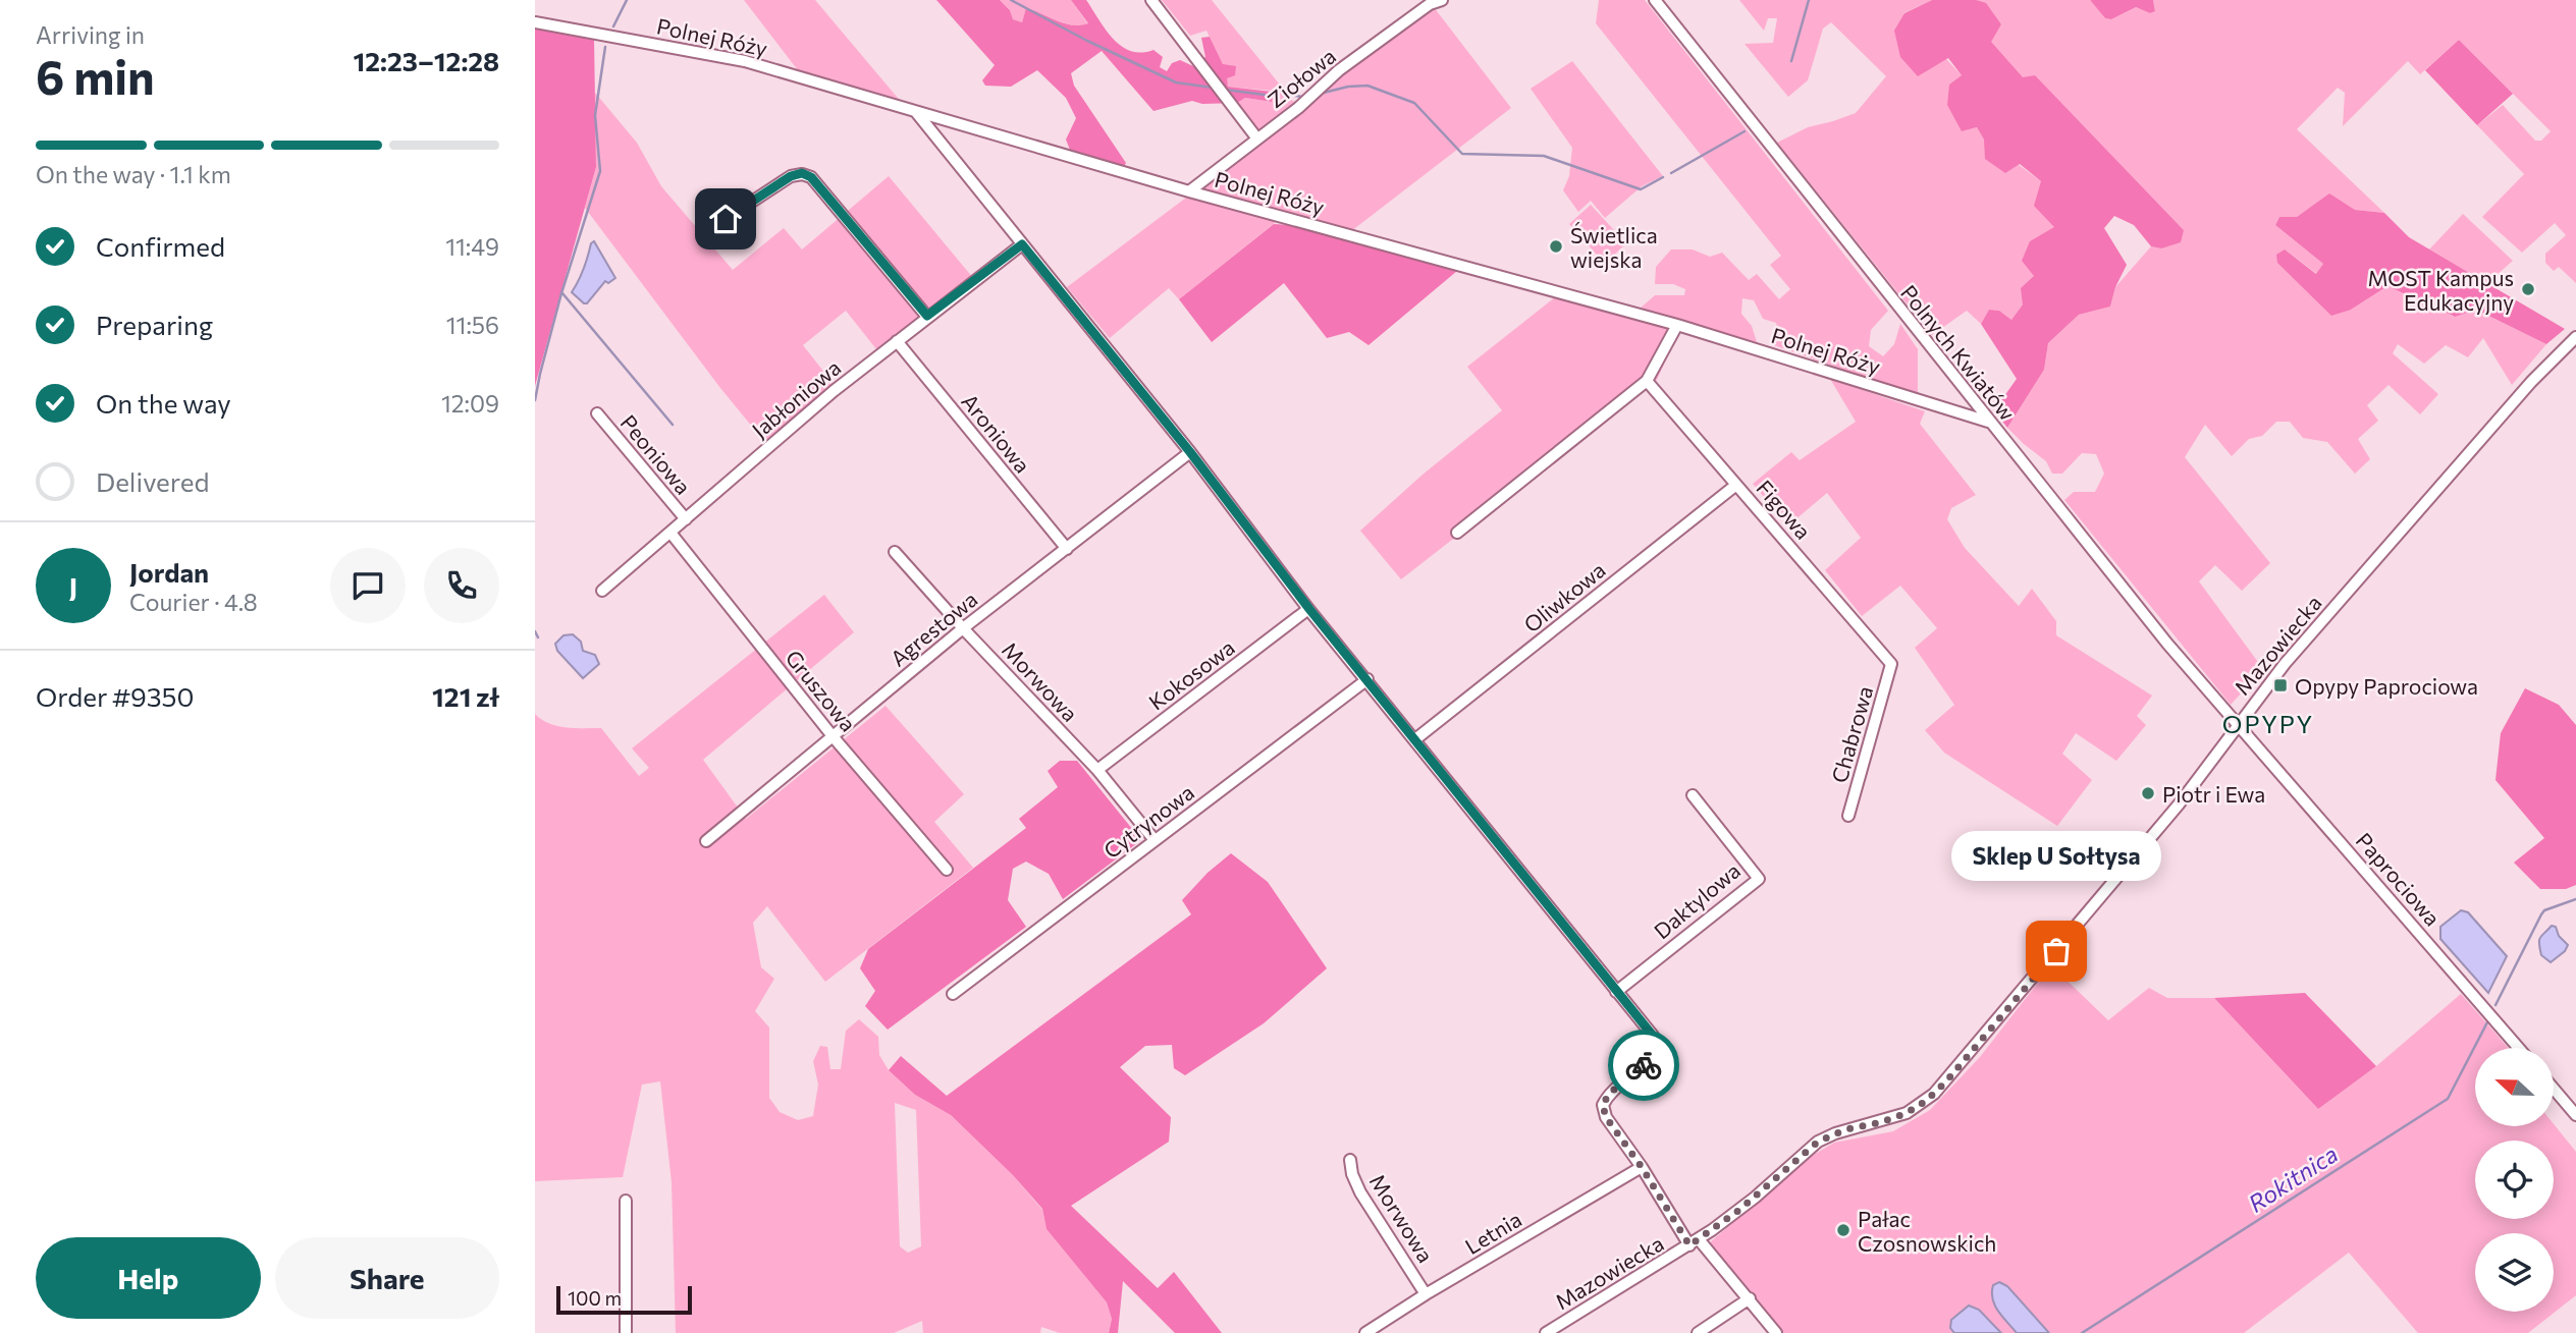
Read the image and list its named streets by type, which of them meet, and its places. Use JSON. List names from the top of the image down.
{
  "streets": {
    "street": [
      "Polnej Róży",
      "Ziołowa",
      "Polnych Kwiatów",
      "Jabłoniowa",
      "Aroniowa",
      "Peoniowa",
      "Figowa",
      "Oliwkowa",
      "Agrestowa",
      "Mazowiecka",
      "Kokosowa",
      "Morwowa",
      "Gruszowa",
      "Chabrowa",
      "Cytrynowa",
      "Paprociowa",
      "Daktylowa",
      "Letnia"
    ]
  },
  "crossings": [
    ["Polnej Róży", "Ziołowa"],
    ["Polnej Róży", "Polnych Kwiatów"],
    ["Polnych Kwiatów", "Mazowiecka"],
    ["Polnych Kwiatów", "Paprociowa"],
    ["Jabłoniowa", "Aroniowa"],
    ["Jabłoniowa", "Peoniowa"],
    ["Jabłoniowa", "Gruszowa"],
    ["Aroniowa", "Agrestowa"],
    ["Figowa", "Oliwkowa"],
    ["Figowa", "Chabrowa"],
    ["Agrestowa", "Morwowa"],
    ["Agrestowa", "Gruszowa"],
    ["Mazowiecka", "Paprociowa"],
    ["Kokosowa", "Morwowa"],
    ["Morwowa", "Cytrynowa"],
    ["Morwowa", "Letnia"]
  ],
  "districts": ["OPYPY"],
  "water": ["Rokitnica"],
  "places": {
    "other": [
      "Świetlica wiejska",
      "MOST Kampus Edukacyjny",
      "Piotr i Ewa",
      "Sklep U Sołtysa",
      "Pałac Czosnowskich"
    ],
    "transit": ["Opypy Paprociowa"]
  },
  "scale_bar": "100 m",
  "north": "left",
  "page": {
    "heading": ["6 min", "Arriving in", "12:23–12:28"],
    "panel": [
      "Jordan",
      "Courier · 4.8",
      "Order #9350",
      "121 zł"
    ],
    "bar": "On the way · 1.1 km",
    "list": [
      ["Confirmed", "11:49"],
      ["Preparing", "11:56"],
      ["On the way", "12:09"],
      "Delivered"
    ],
    "round": "J",
    "bubble": "Sklep U Sołtysa",
    "buttons": ["Help", "Share"],
    "scale": "100 m"
  }
}
